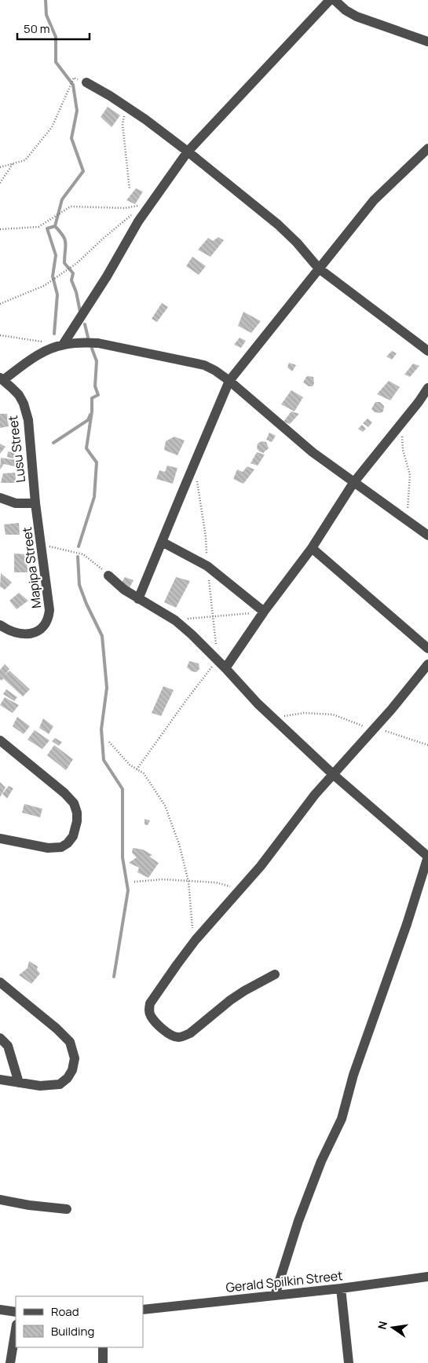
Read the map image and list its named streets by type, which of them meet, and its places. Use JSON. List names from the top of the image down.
{
  "streets": {
    "street": ["Lusu Street", "Mapipa Street", "Gerald Spilkin Street"]
  },
  "crossings": [
    ["Lusu Street", "Mapipa Street"]
  ],
  "legend": ["Road", "Building"],
  "scale_bar": "50 m",
  "north": "left"
}
